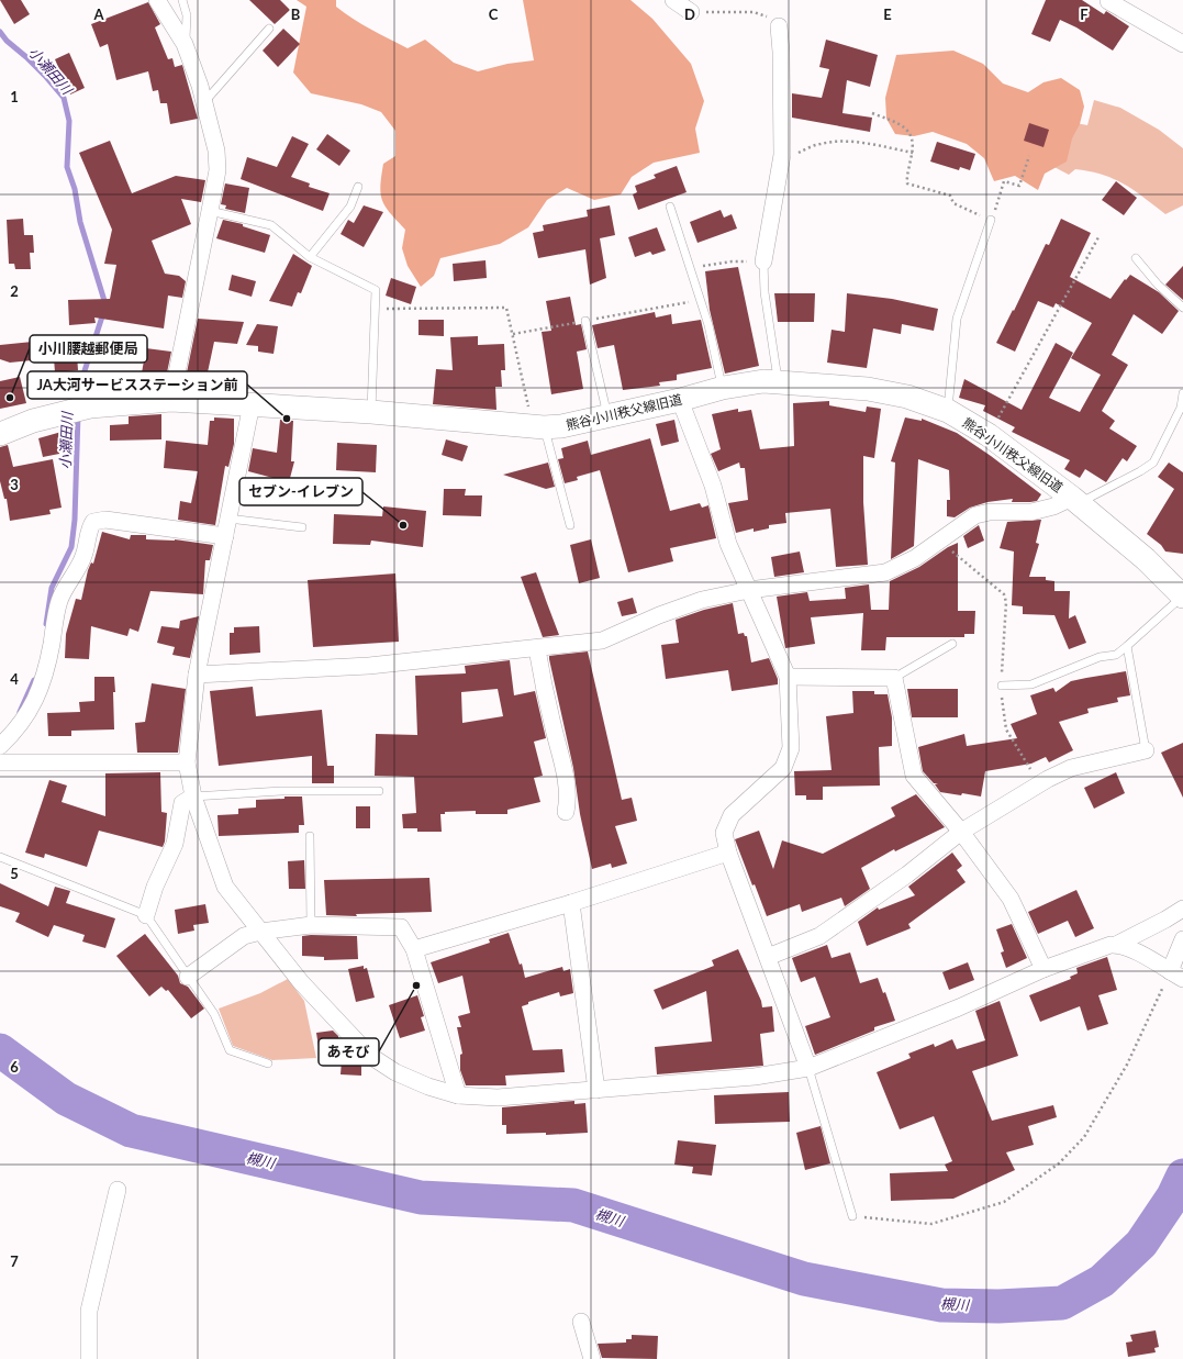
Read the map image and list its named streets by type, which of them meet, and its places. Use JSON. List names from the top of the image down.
{
  "streets": {
    "street": ["熊谷小川秩父線旧道"]
  },
  "water": ["小瀬田川", "槻川"],
  "places": [
    "小川腰越郵便局",
    "JA大河サービスステーション前",
    "セブン-イレブン",
    "あそび"
  ],
  "grid": {
    "columns": [
      "A",
      "B",
      "C",
      "D",
      "E",
      "F"
    ],
    "rows": [
      "1",
      "2",
      "3",
      "4",
      "5",
      "6",
      "7"
    ]
  }
}
